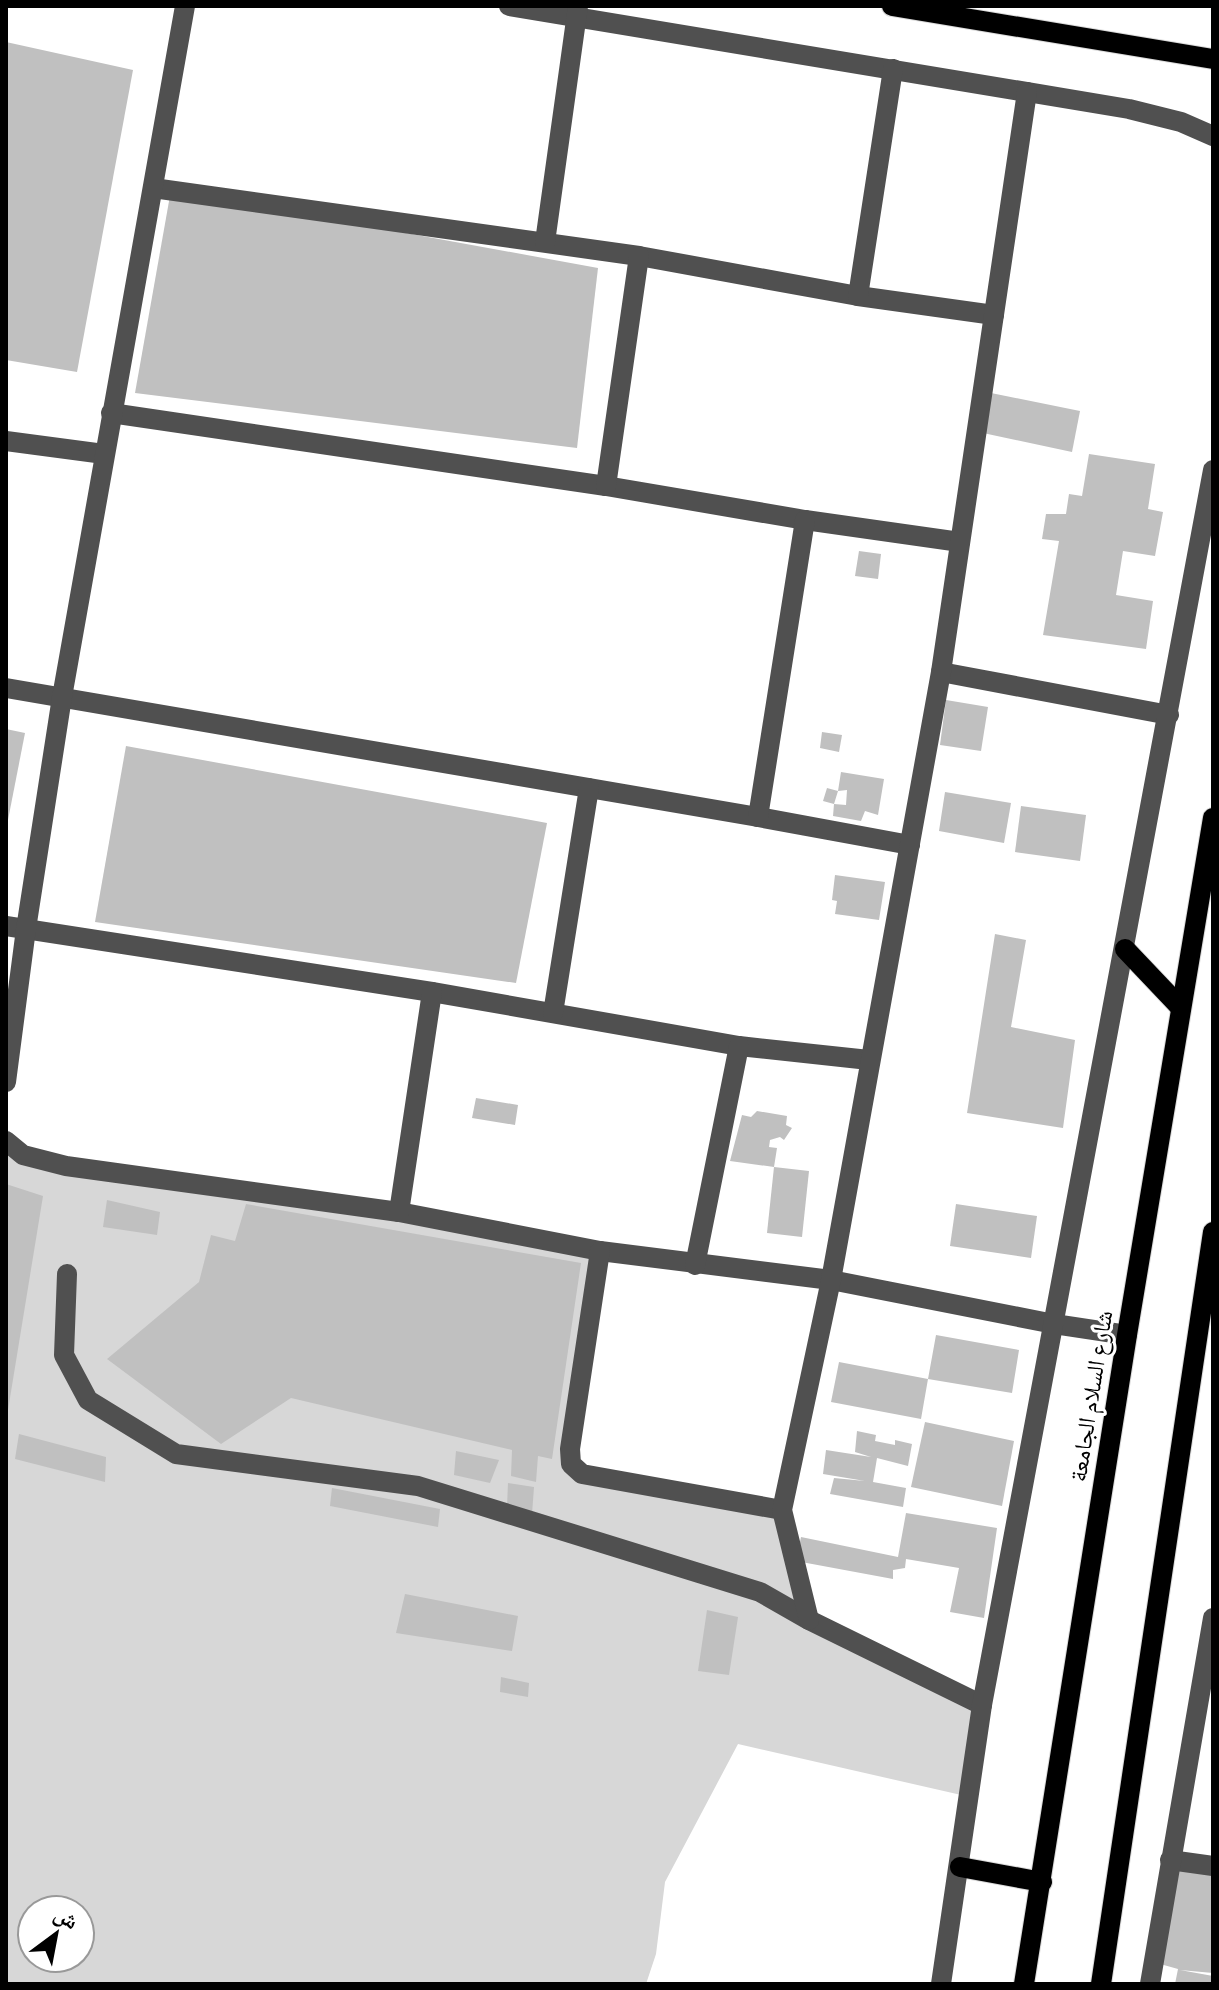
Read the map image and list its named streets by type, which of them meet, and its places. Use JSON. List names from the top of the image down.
{
  "streets": {
    "main road": ["شارع السلام الجامعة"]
  },
  "north": "top right"
}
